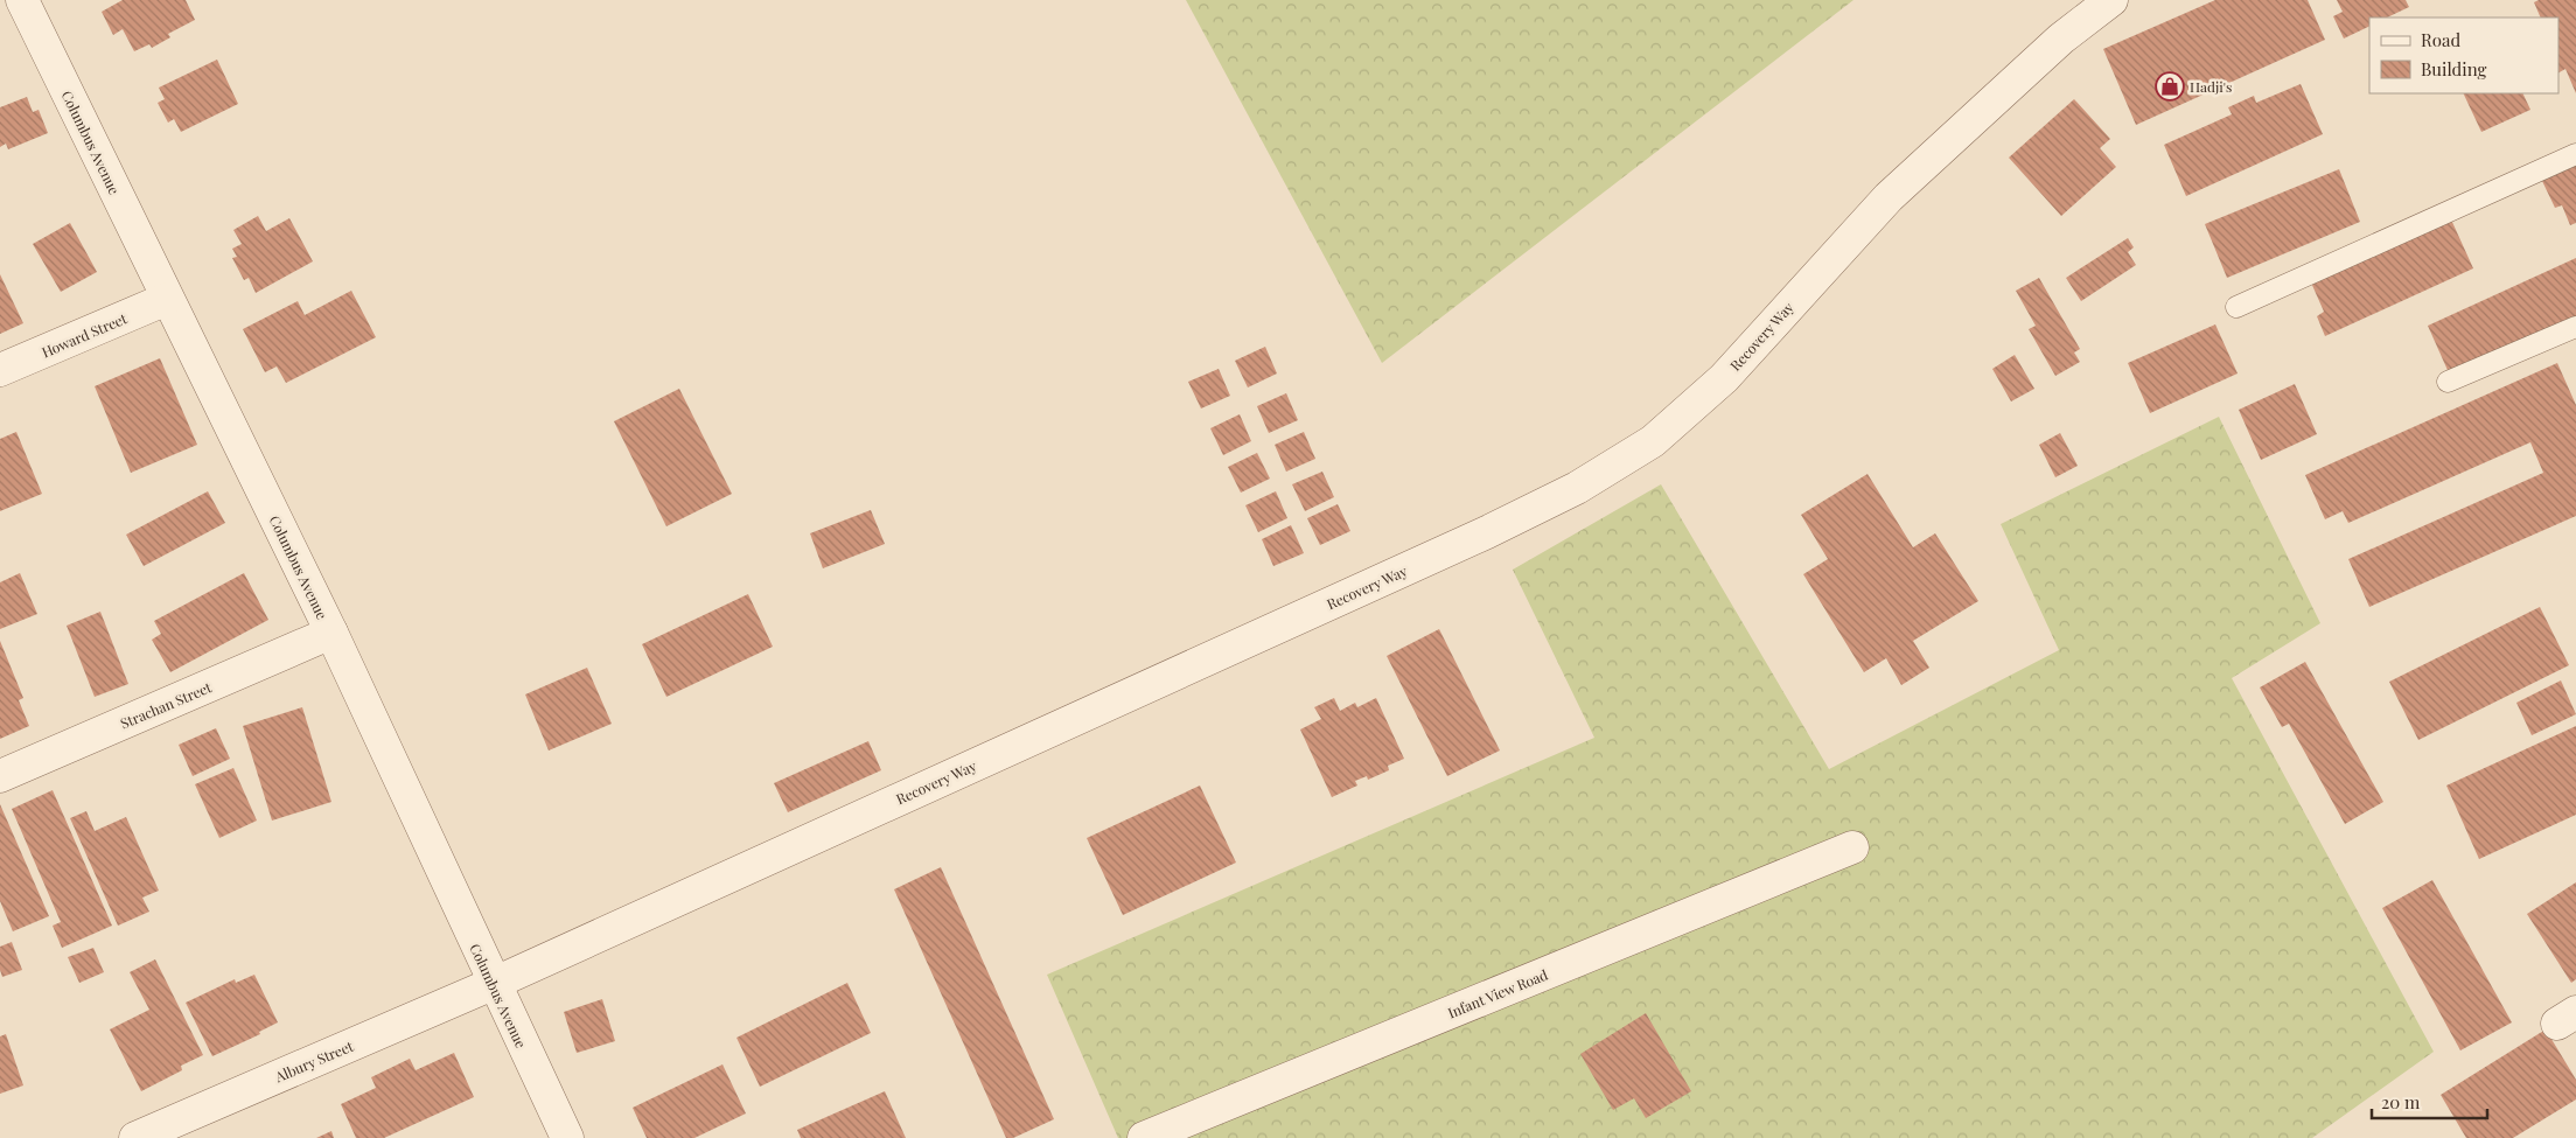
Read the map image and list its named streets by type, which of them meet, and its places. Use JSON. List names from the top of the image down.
{
  "streets": {
    "street": [
      "Columbus Avenue",
      "Howard Street",
      "Recovery Way",
      "Strachan Street",
      "Infant View Road",
      "Albury Street"
    ]
  },
  "crossings": [
    ["Columbus Avenue", "Howard Street"],
    ["Columbus Avenue", "Recovery Way"],
    ["Columbus Avenue", "Strachan Street"],
    ["Columbus Avenue", "Albury Street"],
    ["Recovery Way", "Albury Street"]
  ],
  "places": {
    "shop": ["Hadji's"]
  },
  "legend": ["Road", "Building"],
  "scale_bar": "20 m"
}
